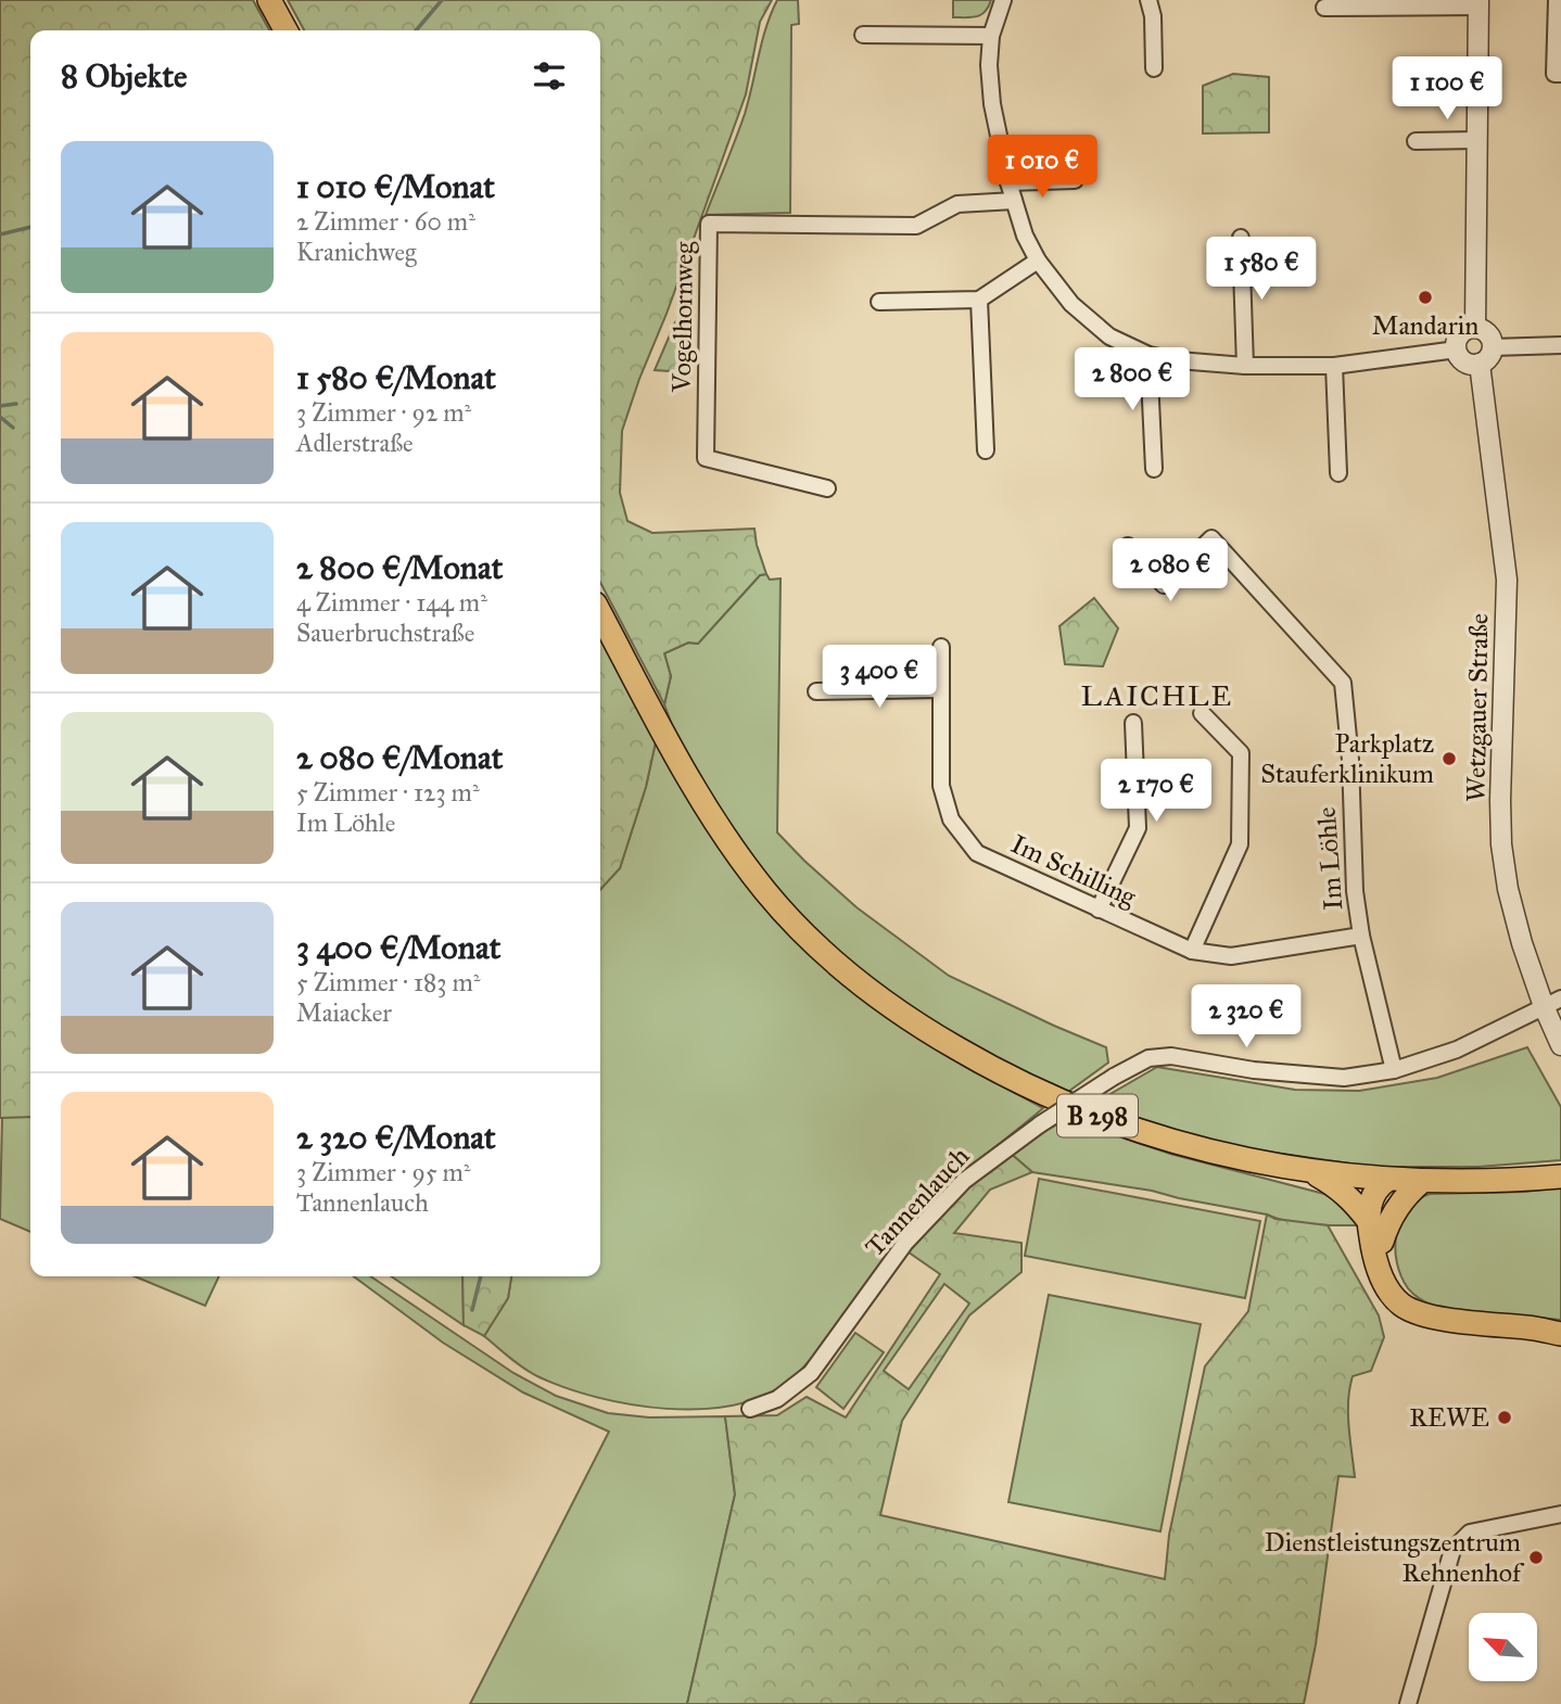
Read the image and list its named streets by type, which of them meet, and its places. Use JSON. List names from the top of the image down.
{
  "streets": {
    "main road": ["B 298"],
    "street": [
      "Vogelhornweg",
      "Wetzgauer Straße",
      "Im Löhle",
      "Im Schilling",
      "Tannenlauch"
    ]
  },
  "crossings": [
    ["Wetzgauer Straße", "Tannenlauch"],
    ["Im Löhle", "Im Schilling"],
    ["Im Löhle", "Tannenlauch"]
  ],
  "districts": ["LAICHLE"],
  "places": [
    "Mandarin",
    "Parkplatz Stauferklinikum",
    "REWE",
    "Dienstleistungszentrum Rehnenhof"
  ],
  "north": "top left",
  "page": {
    "heading": "8 Objekte",
    "price": [
      "1 100 €",
      "1 010 €",
      "1 580 €",
      "2 800 €",
      "2 080 €",
      "3 400 €",
      "2 170 €",
      "2 320 €"
    ],
    "list": [
      {
        "name": "1 010 €/Monat",
        "note": "2 Zimmer · 60 m² · Kranichweg"
      },
      {
        "name": "1 580 €/Monat",
        "note": "3 Zimmer · 92 m² · Adlerstraße"
      },
      {
        "name": "2 800 €/Monat",
        "note": "4 Zimmer · 144 m² · Sauerbruchstraße"
      },
      {
        "name": "2 080 €/Monat",
        "note": "5 Zimmer · 123 m² · Im Löhle"
      },
      {
        "name": "3 400 €/Monat",
        "note": "5 Zimmer · 183 m² · Maiacker"
      },
      {
        "name": "2 320 €/Monat",
        "note": "3 Zimmer · 95 m² · Tannenlauch"
      }
    ]
  }
}
